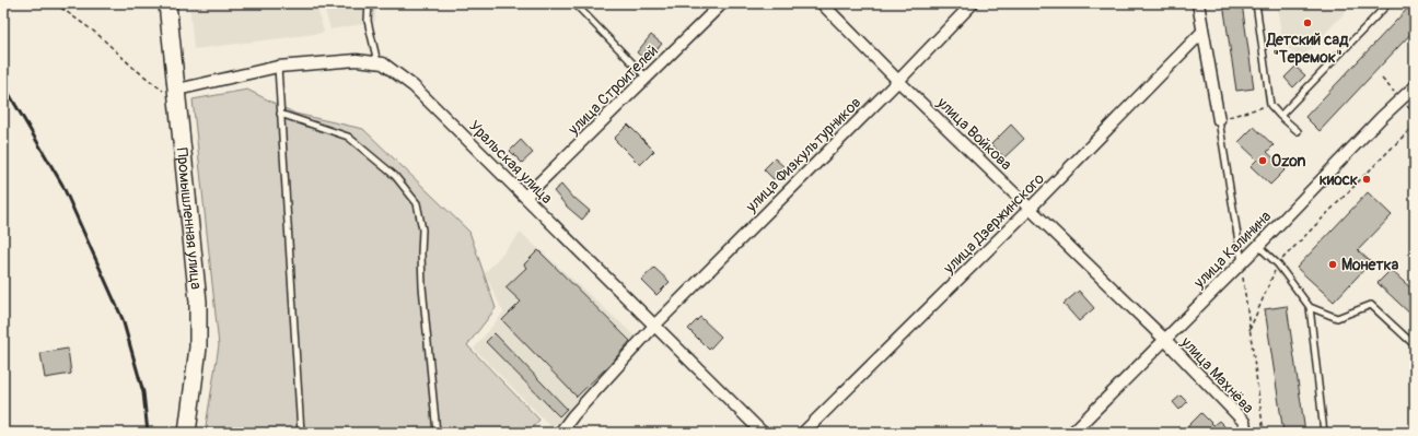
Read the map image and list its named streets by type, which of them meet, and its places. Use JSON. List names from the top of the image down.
{
  "streets": {
    "main road": ["Промышленная улица"],
    "street": [
      "улица Строителей",
      "улица Войкова",
      "улица Физкультурников",
      "Уральская улица",
      "улица Дзержинского",
      "улица Калинина",
      "улица Махнёва"
    ]
  },
  "crossings": [
    ["улица Строителей", "Уральская улица"],
    ["улица Войкова", "улица Физкультурников"],
    ["улица Войкова", "улица Дзержинского"],
    ["улица Войкова", "улица Калинина"],
    ["улица Войкова", "улица Махнёва"],
    ["улица Физкультурников", "Уральская улица"],
    ["Уральская улица", "Промышленная улица"],
    ["улица Калинина", "улица Махнёва"]
  ],
  "places": [
    "Детский сад \"Теремок\"",
    "Ozon",
    "киоск",
    "Монетка"
  ]
}
